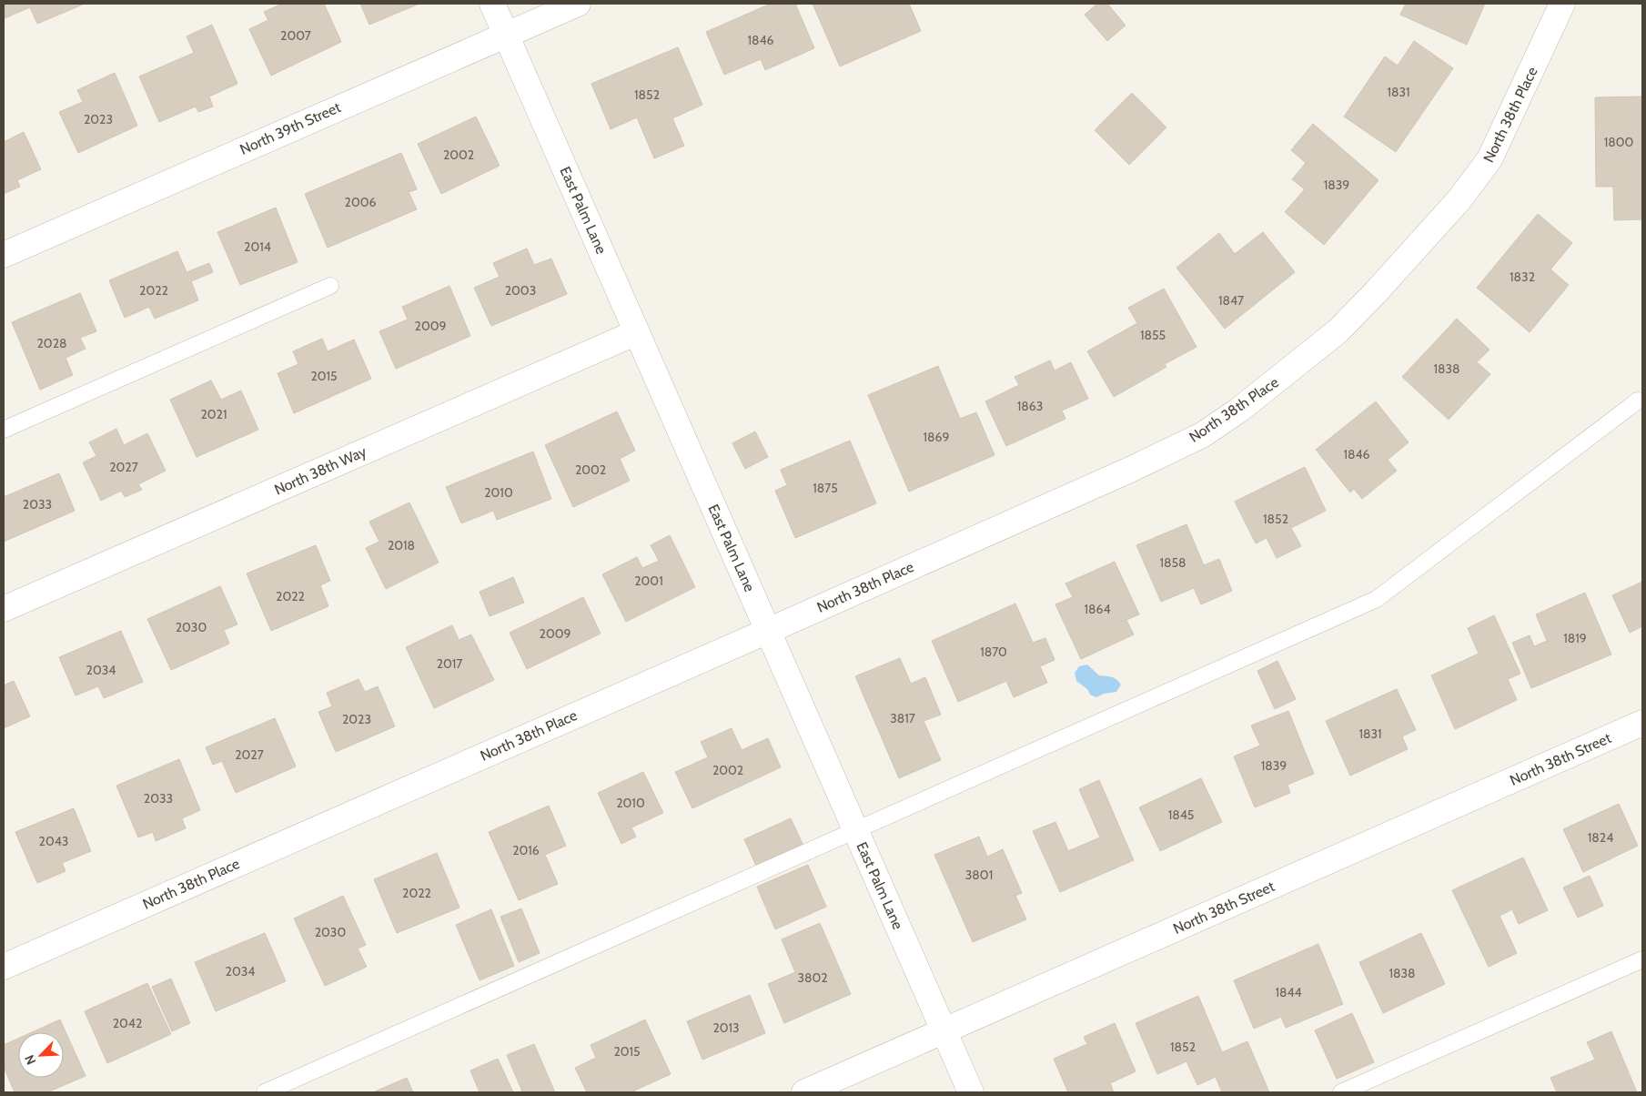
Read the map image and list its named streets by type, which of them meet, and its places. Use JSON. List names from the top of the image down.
{
  "streets": {
    "street": [
      "North 38th Place",
      "North 39th Street",
      "East Palm Lane",
      "North 38th Way",
      "North 38th Street"
    ]
  },
  "crossings": [
    ["North 38th Place", "East Palm Lane"],
    ["North 39th Street", "East Palm Lane"],
    ["East Palm Lane", "North 38th Way"],
    ["East Palm Lane", "North 38th Street"]
  ],
  "house_numbers": [
    "2007",
    "1846",
    "1831",
    "1852",
    "2023",
    "1800",
    "2002",
    "1839",
    "2006",
    "2014",
    "1832",
    "2022",
    "2003",
    "1847",
    "2009",
    "1855",
    "2028",
    "1838",
    "2015",
    "1863",
    "2021",
    "1869",
    "1846",
    "2027",
    "2002",
    "1875",
    "2010",
    "2033",
    "1852",
    "2018",
    "1858",
    "2001",
    "2022",
    "1864",
    "2030",
    "2009",
    "1819",
    "1870",
    "2017",
    "2034",
    "3817",
    "2023",
    "1831",
    "2027",
    "1839",
    "2002",
    "2033",
    "2010",
    "1845",
    "1824",
    "2043",
    "2016",
    "3801",
    "2022",
    "2030",
    "2034",
    "1838",
    "3802",
    "1844",
    "2042",
    "2013",
    "1852",
    "2015"
  ],
  "north": "bottom left"
}
